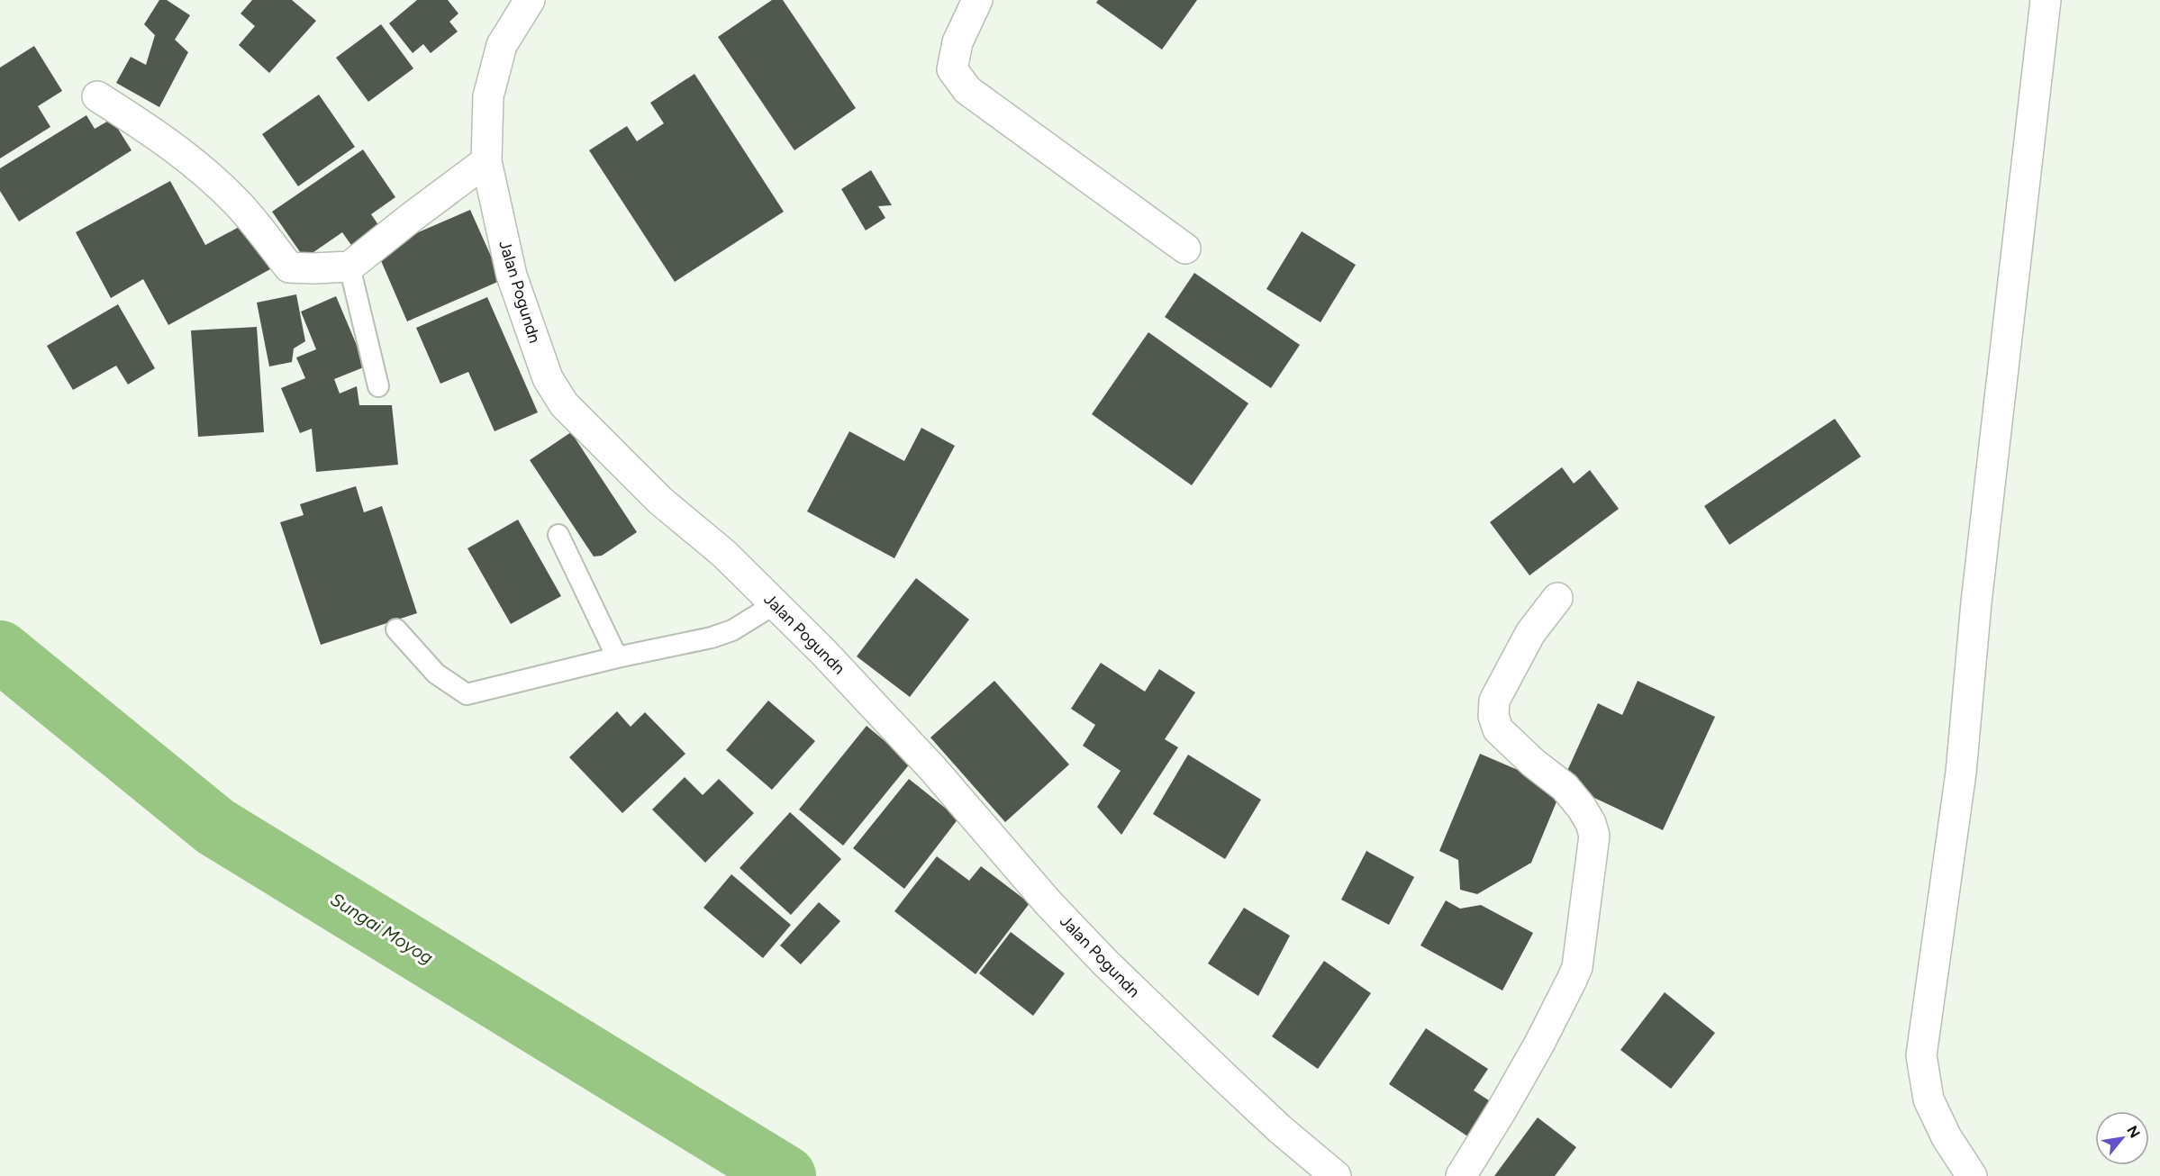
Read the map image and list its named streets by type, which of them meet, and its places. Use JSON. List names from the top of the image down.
{
  "streets": {
    "street": ["Jalan Pogundn"]
  },
  "water": ["Sungai Moyog"],
  "north": "top right"
}
